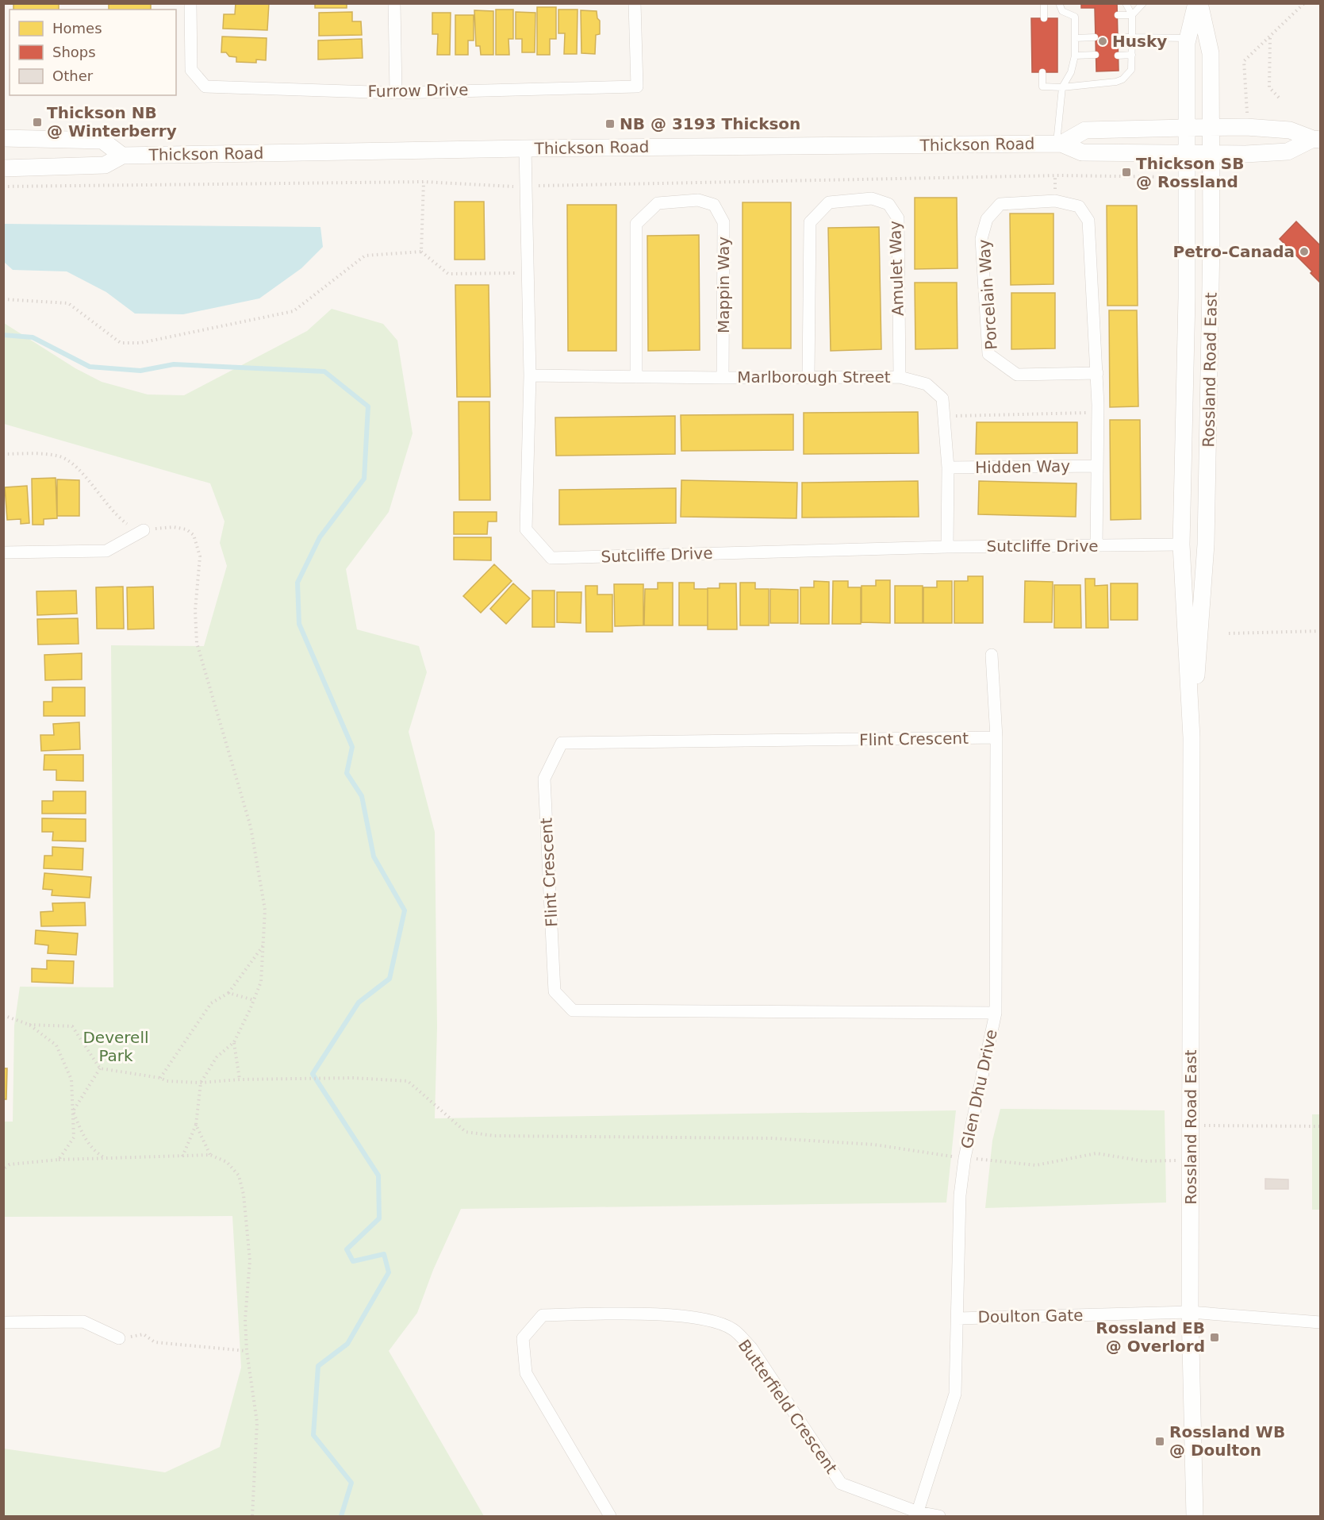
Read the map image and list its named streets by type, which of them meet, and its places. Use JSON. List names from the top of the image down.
{
  "streets": {
    "main road": ["Thickson Road", "Rossland Road East"],
    "street": [
      "Furrow Drive",
      "Amulet Way",
      "Mappin Way",
      "Porcelain Way",
      "Marlborough Street",
      "Hidden Way",
      "Sutcliffe Drive",
      "Flint Crescent",
      "Glen Dhu Drive",
      "Doulton Gate",
      "Butterfield Crescent"
    ]
  },
  "crossings": [
    ["Thickson Road", "Rossland Road East"],
    ["Thickson Road", "Sutcliffe Drive"],
    ["Amulet Way", "Marlborough Street"],
    ["Mappin Way", "Marlborough Street"],
    ["Porcelain Way", "Hidden Way"],
    ["Porcelain Way", "Sutcliffe Drive"],
    ["Rossland Road East", "Sutcliffe Drive"],
    ["Rossland Road East", "Doulton Gate"],
    ["Marlborough Street", "Hidden Way"],
    ["Marlborough Street", "Sutcliffe Drive"],
    ["Flint Crescent", "Glen Dhu Drive"],
    ["Glen Dhu Drive", "Doulton Gate"],
    ["Glen Dhu Drive", "Butterfield Crescent"]
  ],
  "parks": ["Deverell Park"],
  "places": {
    "other": ["Husky", "Petro-Canada"],
    "transit": [
      "Thickson NB @ Winterberry",
      "NB @ 3193 Thickson",
      "Thickson SB @ Rossland",
      "Rossland EB @ Overlord",
      "Rossland WB @ Doulton"
    ]
  },
  "legend": ["Homes", "Shops", "Other"]
}
